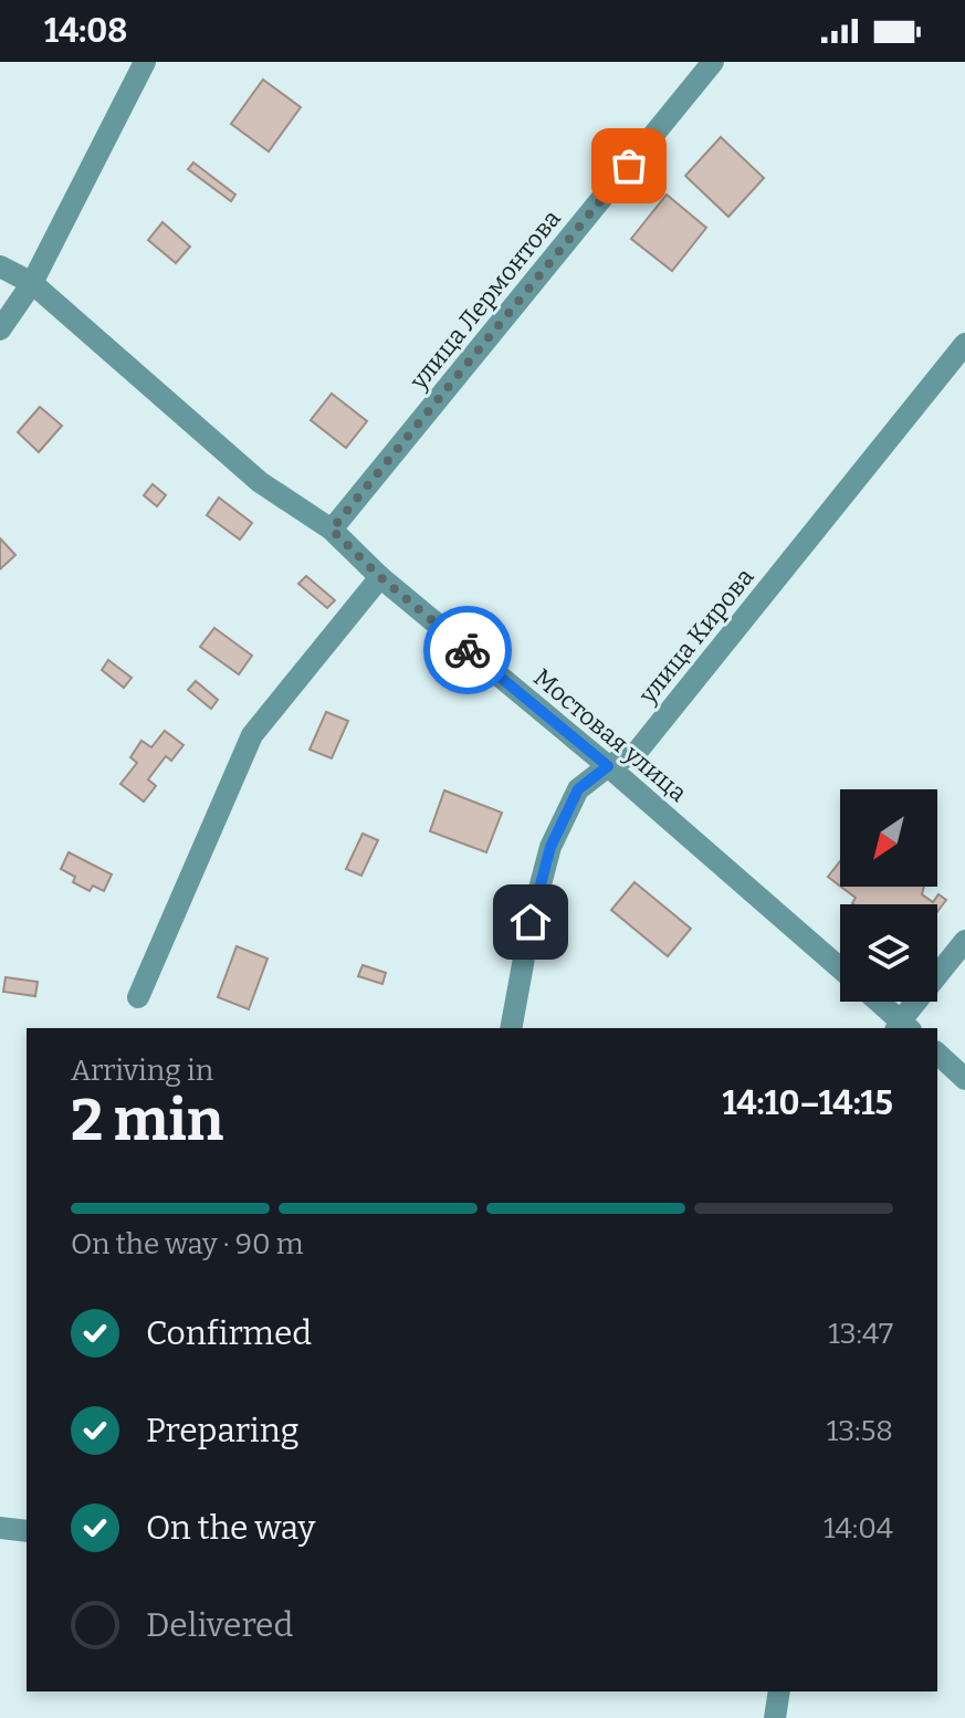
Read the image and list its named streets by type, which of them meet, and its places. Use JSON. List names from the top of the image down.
{
  "streets": {
    "street": ["улица Лермонтова", "улица Кирова", "Мостовая улица"]
  },
  "crossings": [
    ["улица Лермонтова", "Мостовая улица"],
    ["улица Кирова", "Мостовая улица"]
  ],
  "north": "bottom left",
  "page": {
    "status": "14:08",
    "heading": ["2 min", "Arriving in", "14:10–14:15"],
    "bar": "On the way · 90 m",
    "list": [
      ["Confirmed", "13:47"],
      ["Preparing", "13:58"],
      ["On the way", "14:04"],
      "Delivered"
    ]
  }
}
